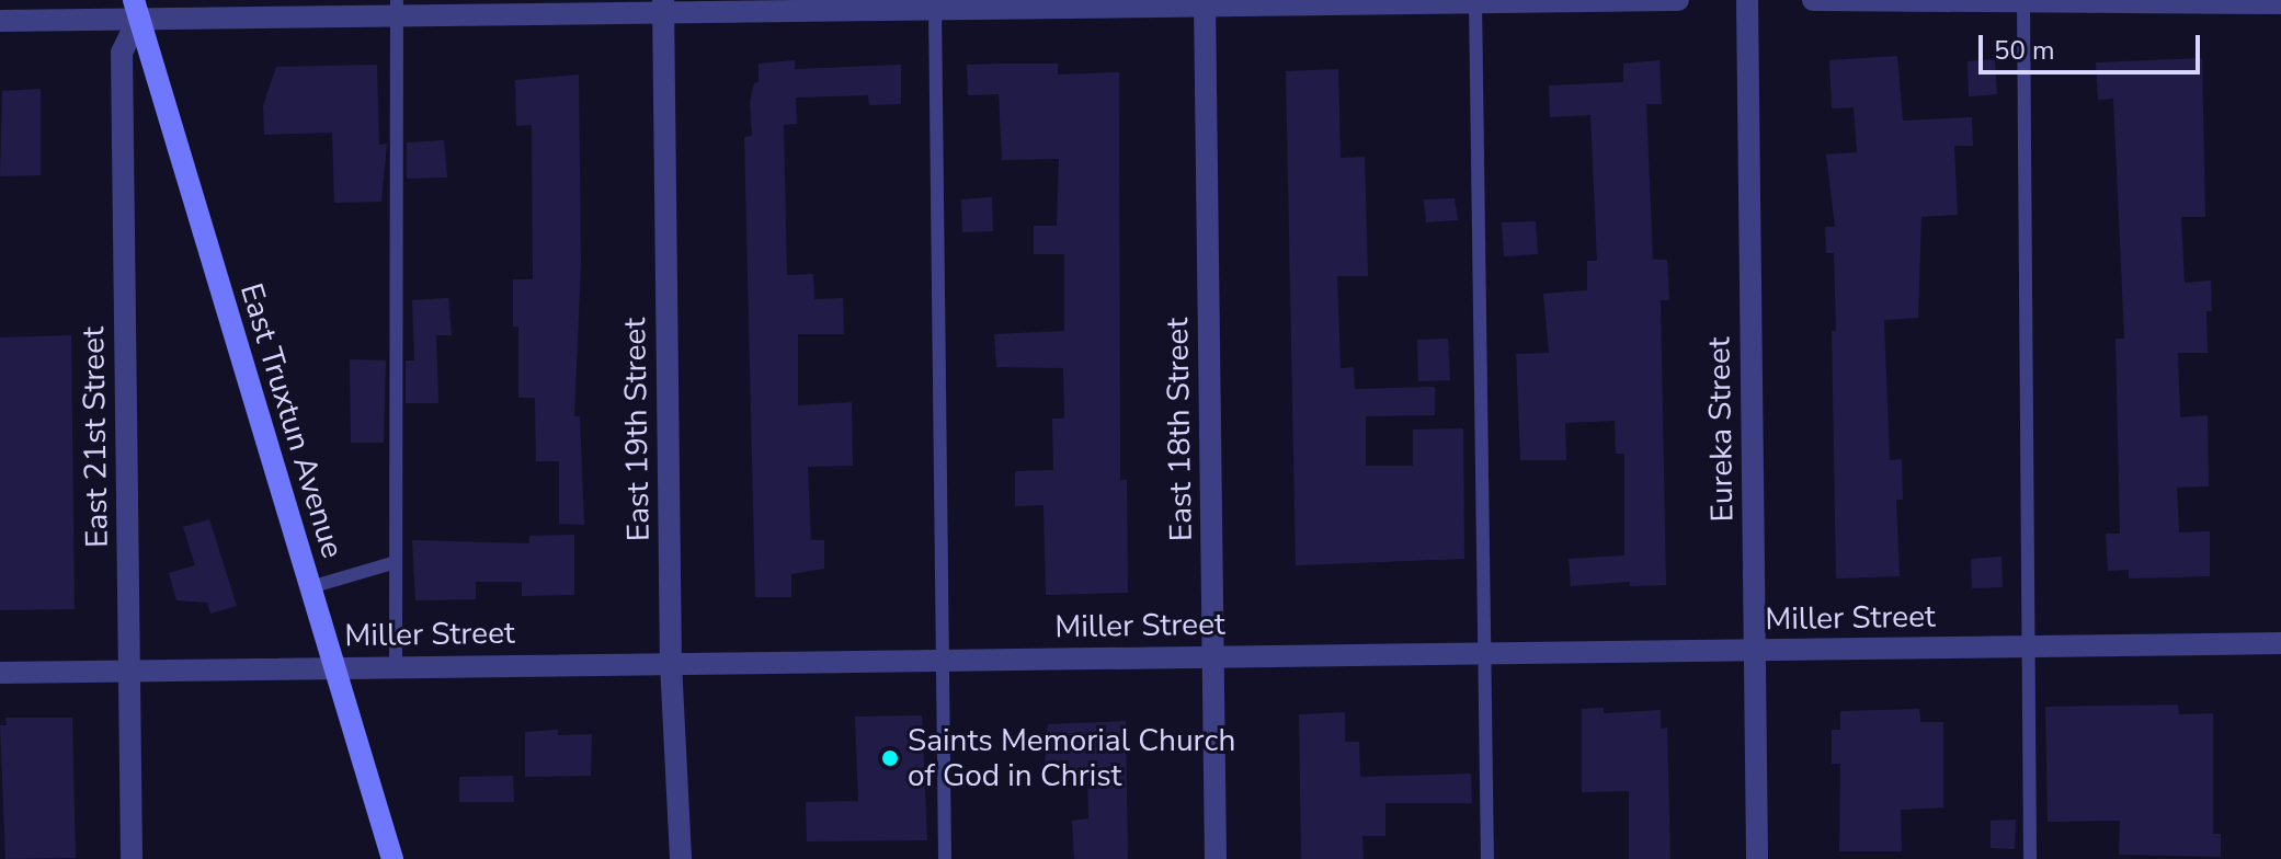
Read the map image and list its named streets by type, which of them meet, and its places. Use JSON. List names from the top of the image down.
{
  "streets": {
    "main road": ["East Truxtun Avenue"],
    "street": [
      "East 19th Street",
      "East 18th Street",
      "Eureka Street",
      "East 21st Street",
      "Miller Street"
    ]
  },
  "crossings": [
    ["East Truxtun Avenue", "East 21st Street"],
    ["East Truxtun Avenue", "Miller Street"],
    ["East 19th Street", "Miller Street"],
    ["East 18th Street", "Miller Street"],
    ["Eureka Street", "Miller Street"],
    ["East 21st Street", "Miller Street"]
  ],
  "places": ["Saints Memorial Church of God in Christ"],
  "scale_bar": "50 m"
}
